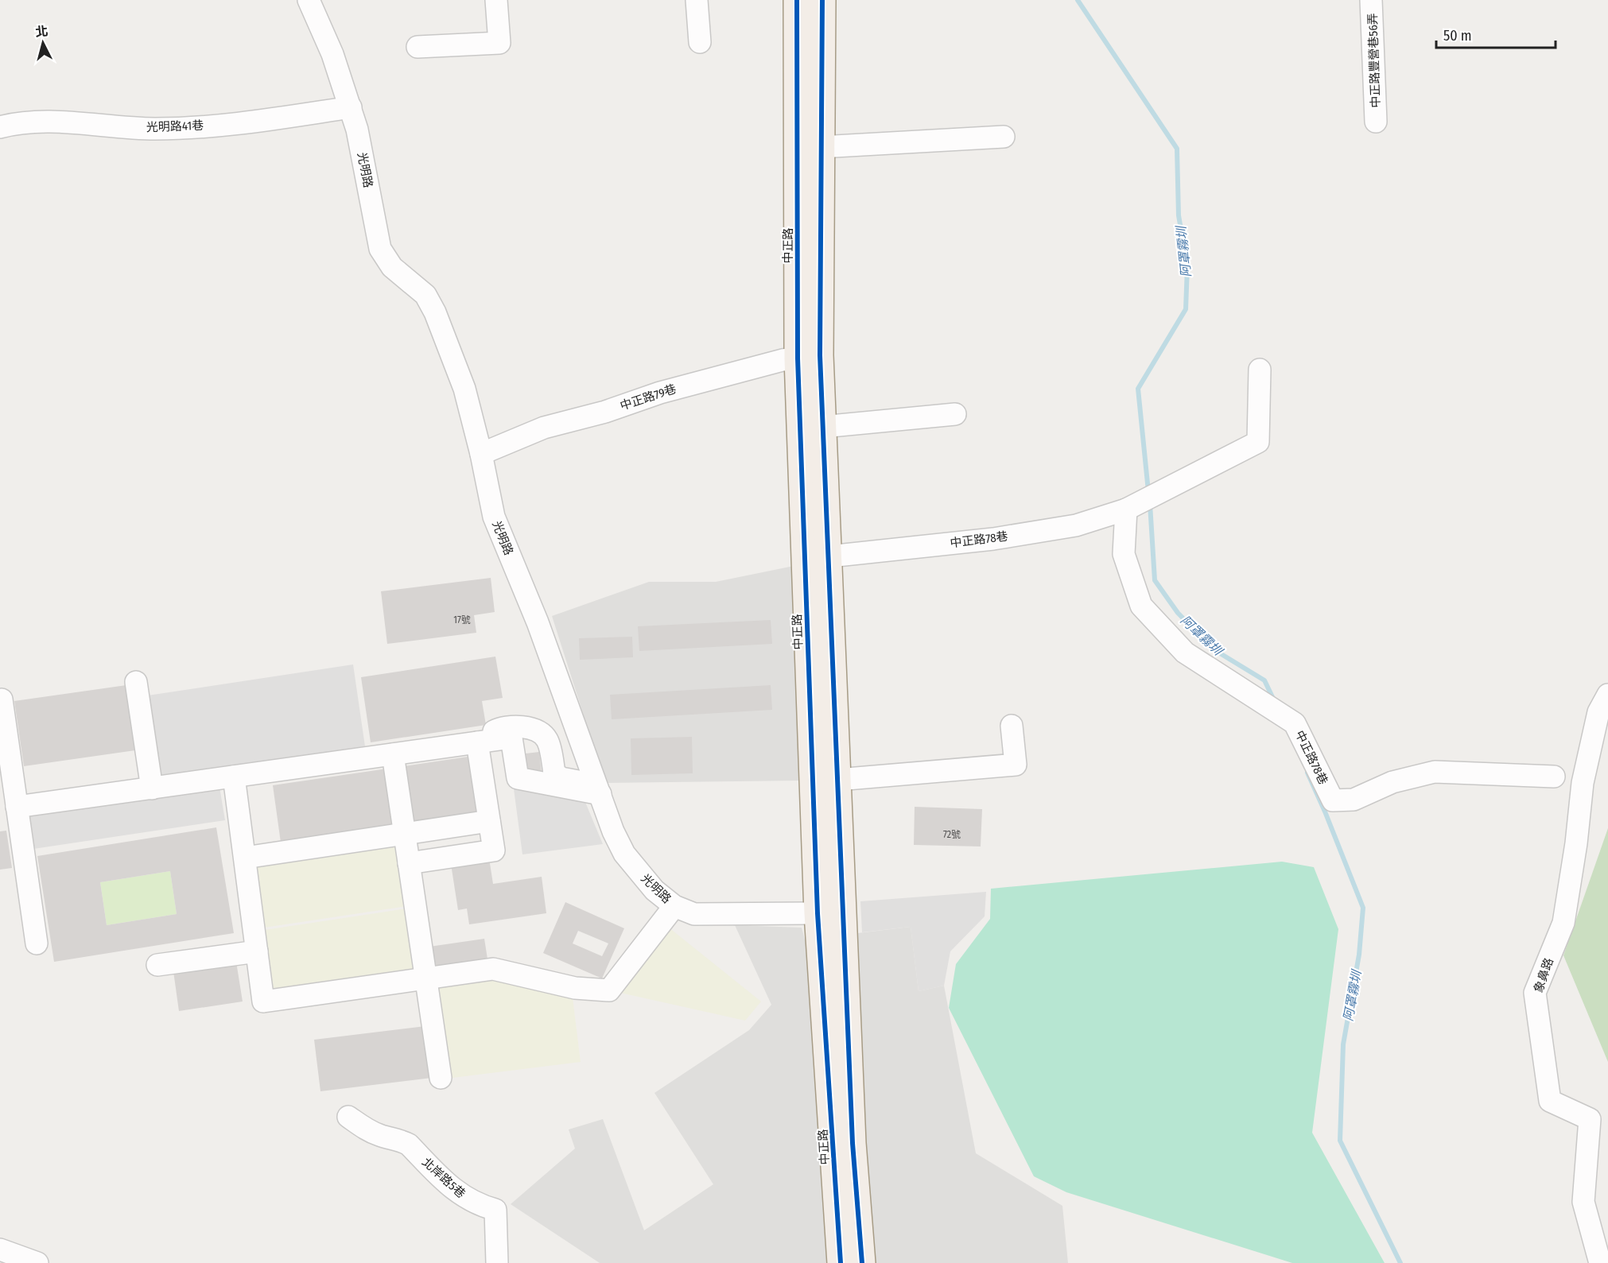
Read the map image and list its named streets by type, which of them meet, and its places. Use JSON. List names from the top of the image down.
{
  "streets": {
    "main road": ["中正路"],
    "street": [
      "中正路豐營巷56弄",
      "光明路41巷",
      "光明路",
      "中正路79巷",
      "中正路78巷",
      "象鼻路",
      "北岸路5巷"
    ]
  },
  "crossings": [
    ["光明路41巷", "光明路"],
    ["光明路", "中正路"],
    ["光明路", "中正路79巷"],
    ["中正路", "中正路79巷"],
    ["中正路", "中正路78巷"]
  ],
  "water": ["阿罩霧圳"],
  "house_numbers": ["17號", "72號"],
  "scale_bar": "50 m",
  "north": "top"
}
